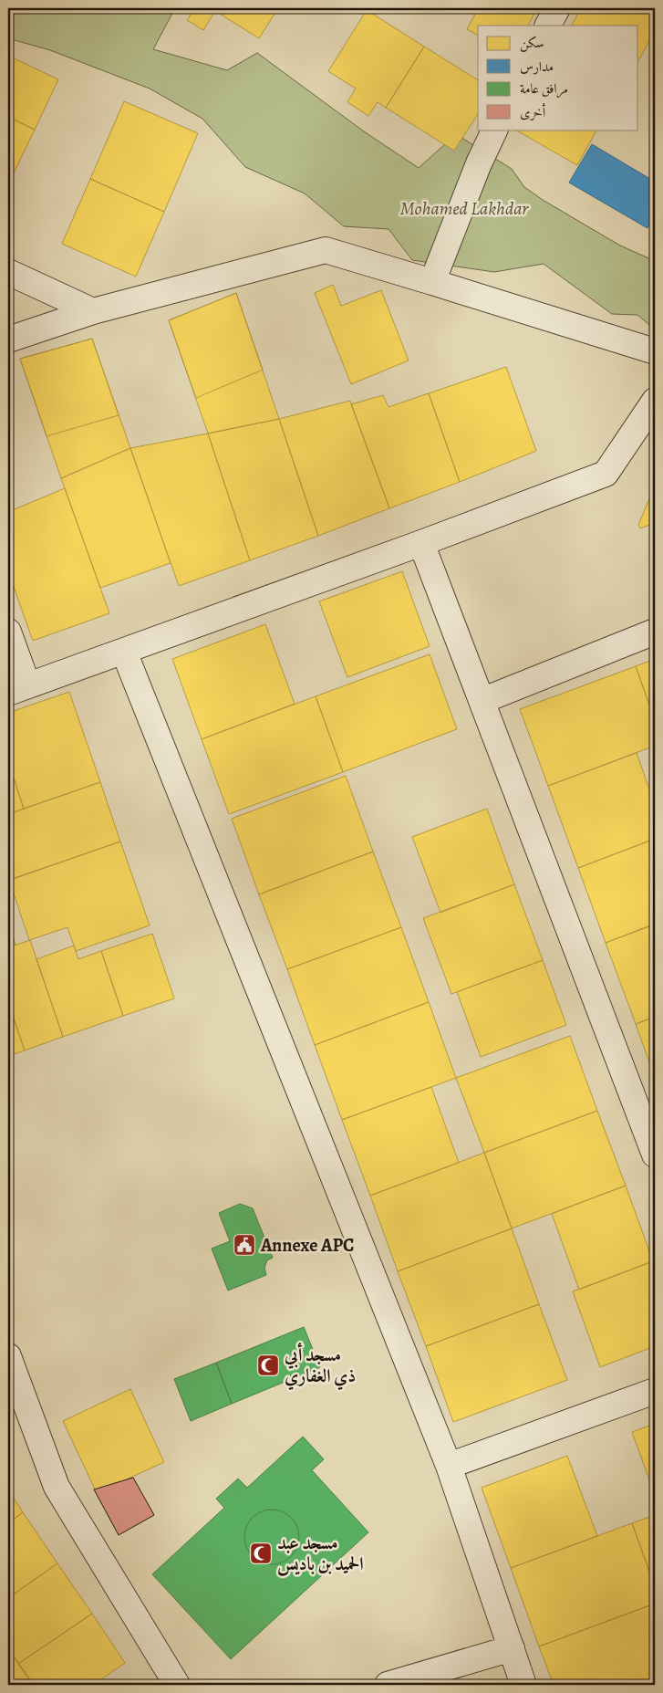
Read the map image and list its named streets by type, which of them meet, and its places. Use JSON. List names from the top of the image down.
{
  "parks": ["Mohamed Lakhdar"],
  "places": {
    "public building": ["Annexe APC"],
    "mosque": ["مسجد أبي ذي الغفاري", "مسجد عبد الحميد بن باديس"]
  },
  "legend": [
    "سكن",
    "مدارس",
    "مرافق عامة",
    "أخرى"
  ]
}
